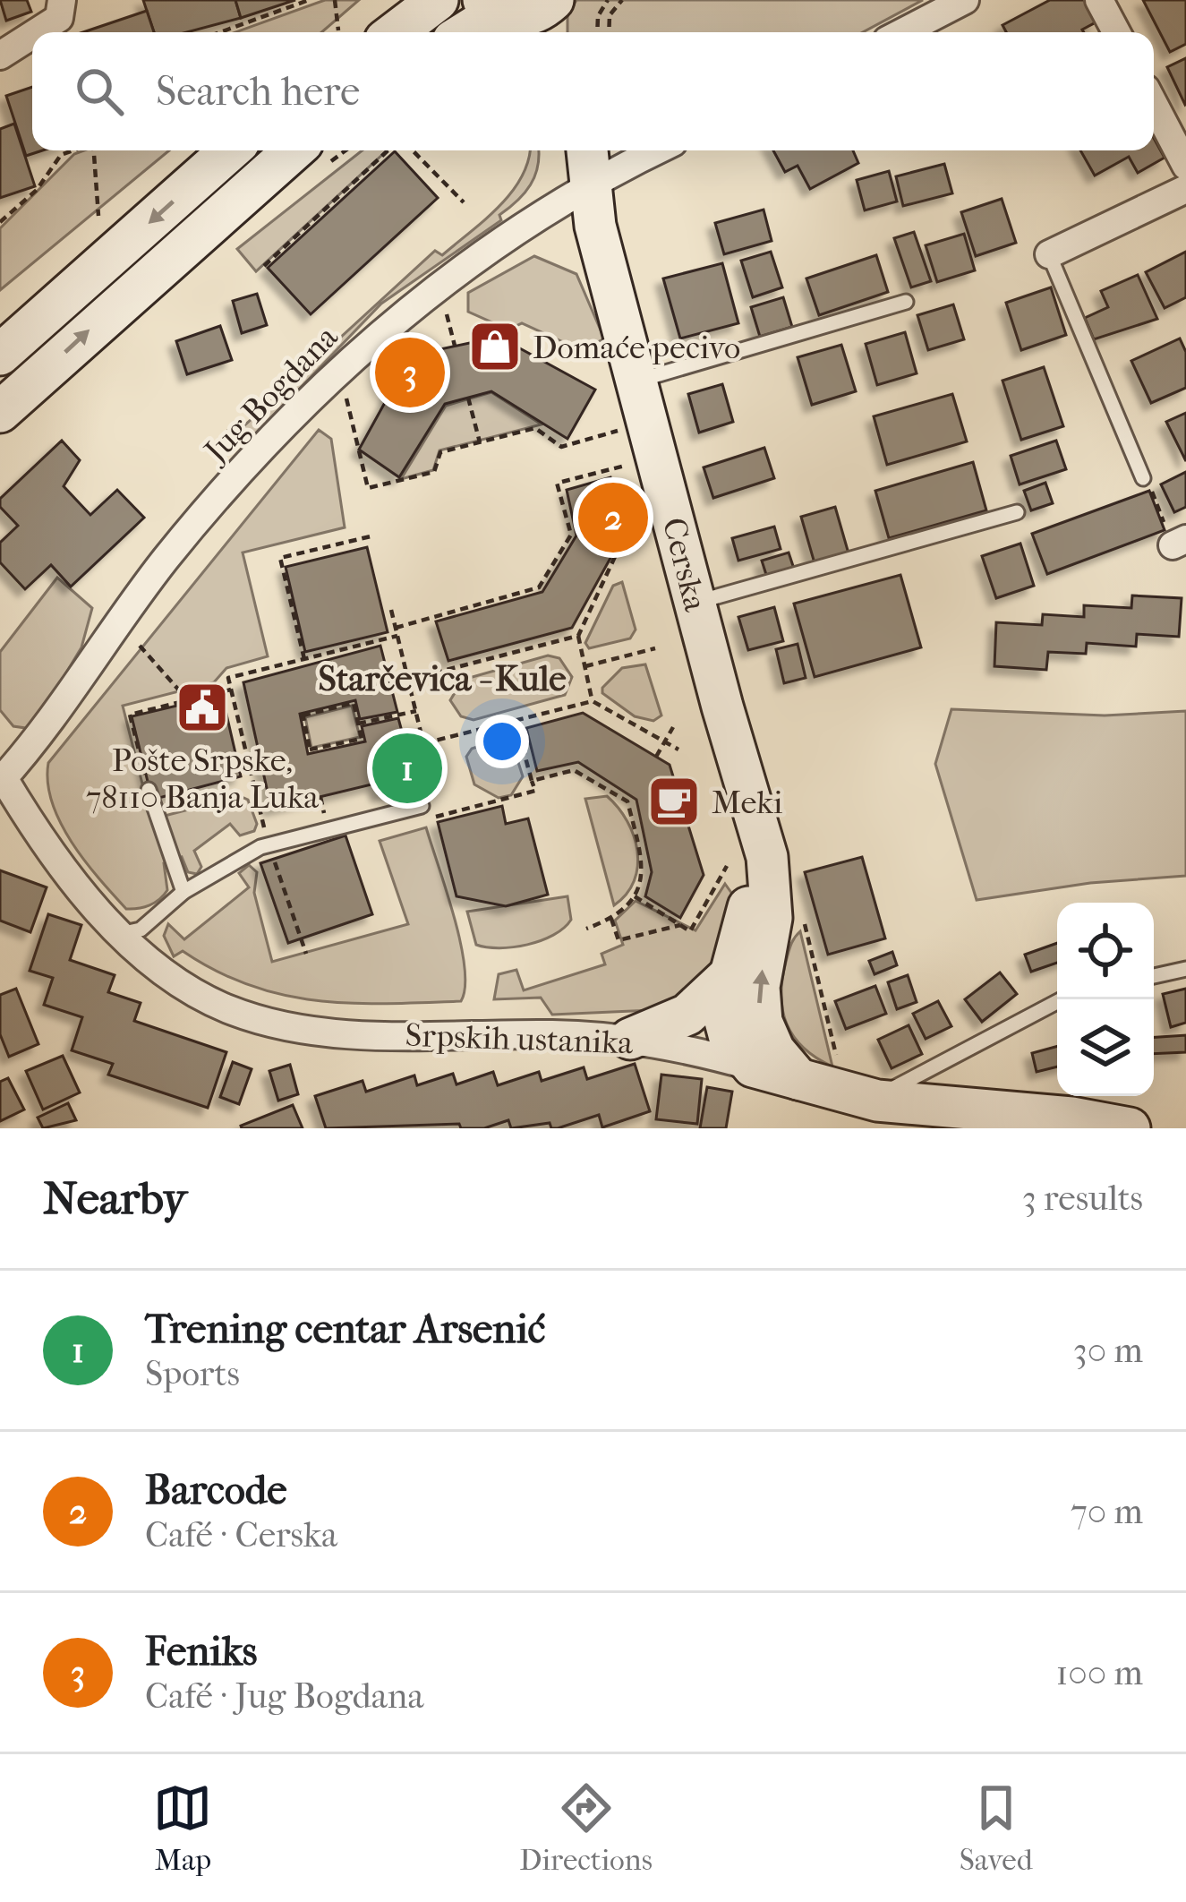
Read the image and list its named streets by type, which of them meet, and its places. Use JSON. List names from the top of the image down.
{
  "streets": {
    "street": ["Jug Bogdana", "Cerska", "Srpskih ustanika"]
  },
  "crossings": [
    ["Jug Bogdana", "Cerska"],
    ["Jug Bogdana", "Srpskih ustanika"],
    ["Cerska", "Srpskih ustanika"]
  ],
  "districts": ["Starčevica - Kule"],
  "places": {
    "shop": ["Domaće pecivo"],
    "public building": ["Pošte Srpske, 78110 Banja Luka"],
    "cafe": ["Meki"]
  },
  "page": {
    "search": "Search here",
    "pins": ["3", "2", "1"],
    "heading": ["Nearby", "3 results"],
    "list": [
      {
        "mark": "1",
        "name": "Trening centar Arsenić",
        "note": "Sports",
        "value": "30 m"
      },
      {
        "mark": "2",
        "name": "Barcode",
        "note": "Café · Cerska",
        "value": "70 m"
      },
      {
        "mark": "3",
        "name": "Feniks",
        "note": "Café · Jug Bogdana",
        "value": "100 m"
      }
    ],
    "nav": ["Map", "Directions", "Saved"]
  }
}
